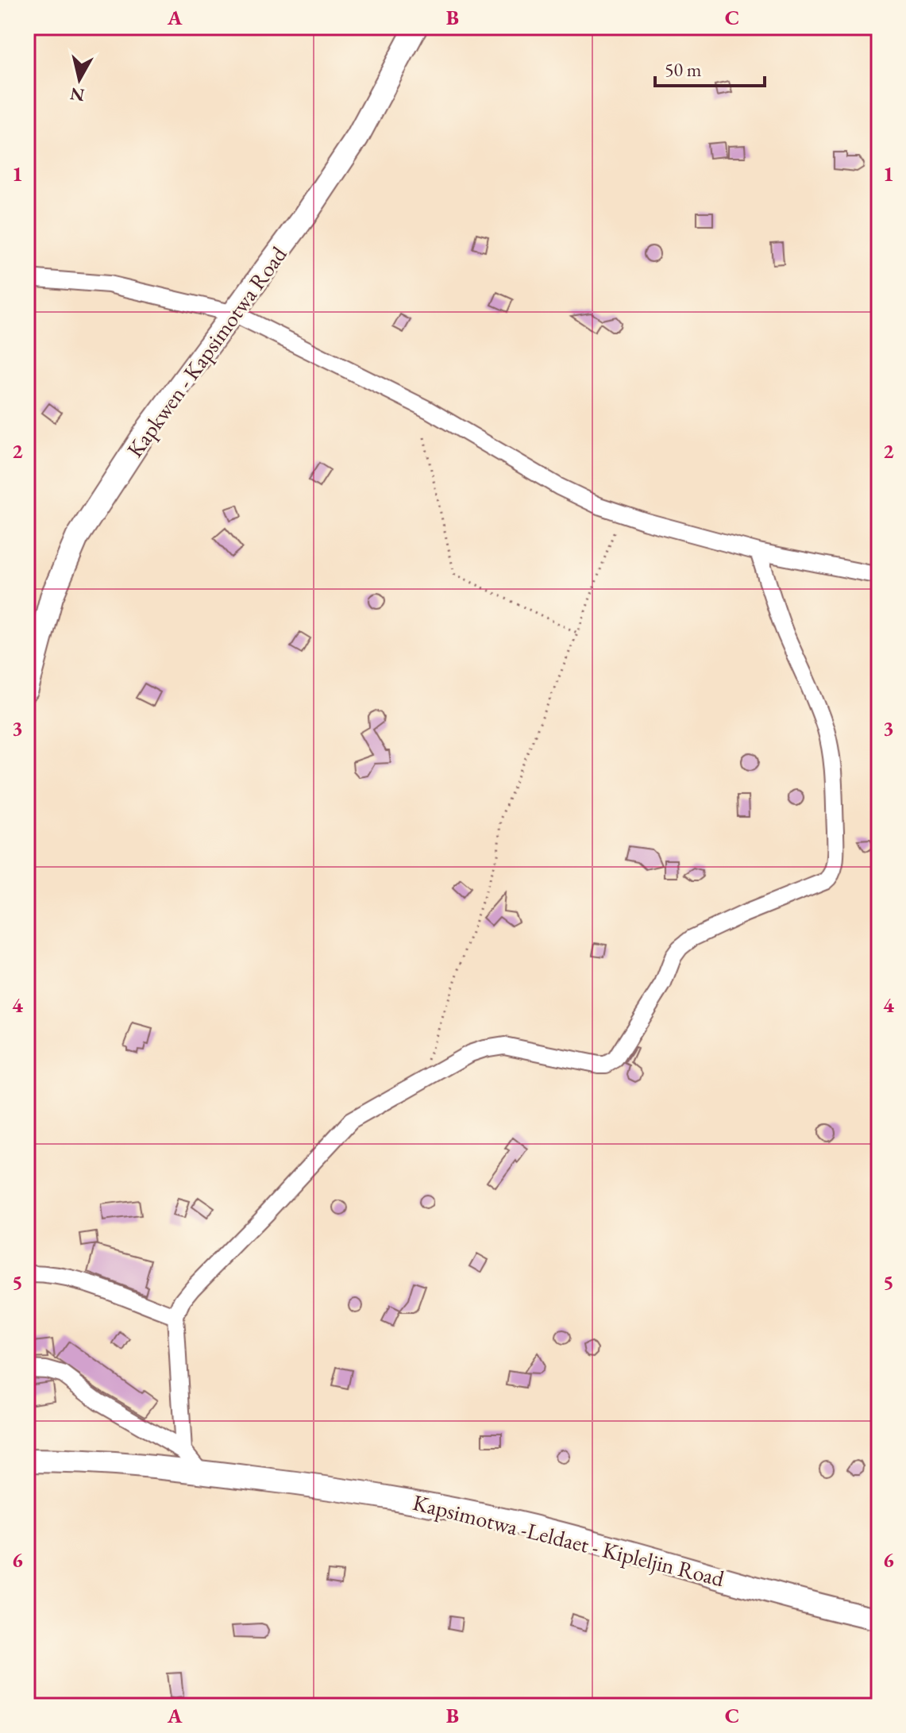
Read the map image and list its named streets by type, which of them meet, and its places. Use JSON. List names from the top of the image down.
{
  "streets": {
    "street": ["Kapkwen - Kapsimotwa Road", "Kapsimotwa -Leldaet - Kipleljin Road"]
  },
  "scale_bar": "50 m",
  "north": "bottom",
  "grid": {
    "columns": ["A", "B", "C"],
    "rows": [
      "1",
      "2",
      "3",
      "4",
      "5",
      "6"
    ]
  }
}
